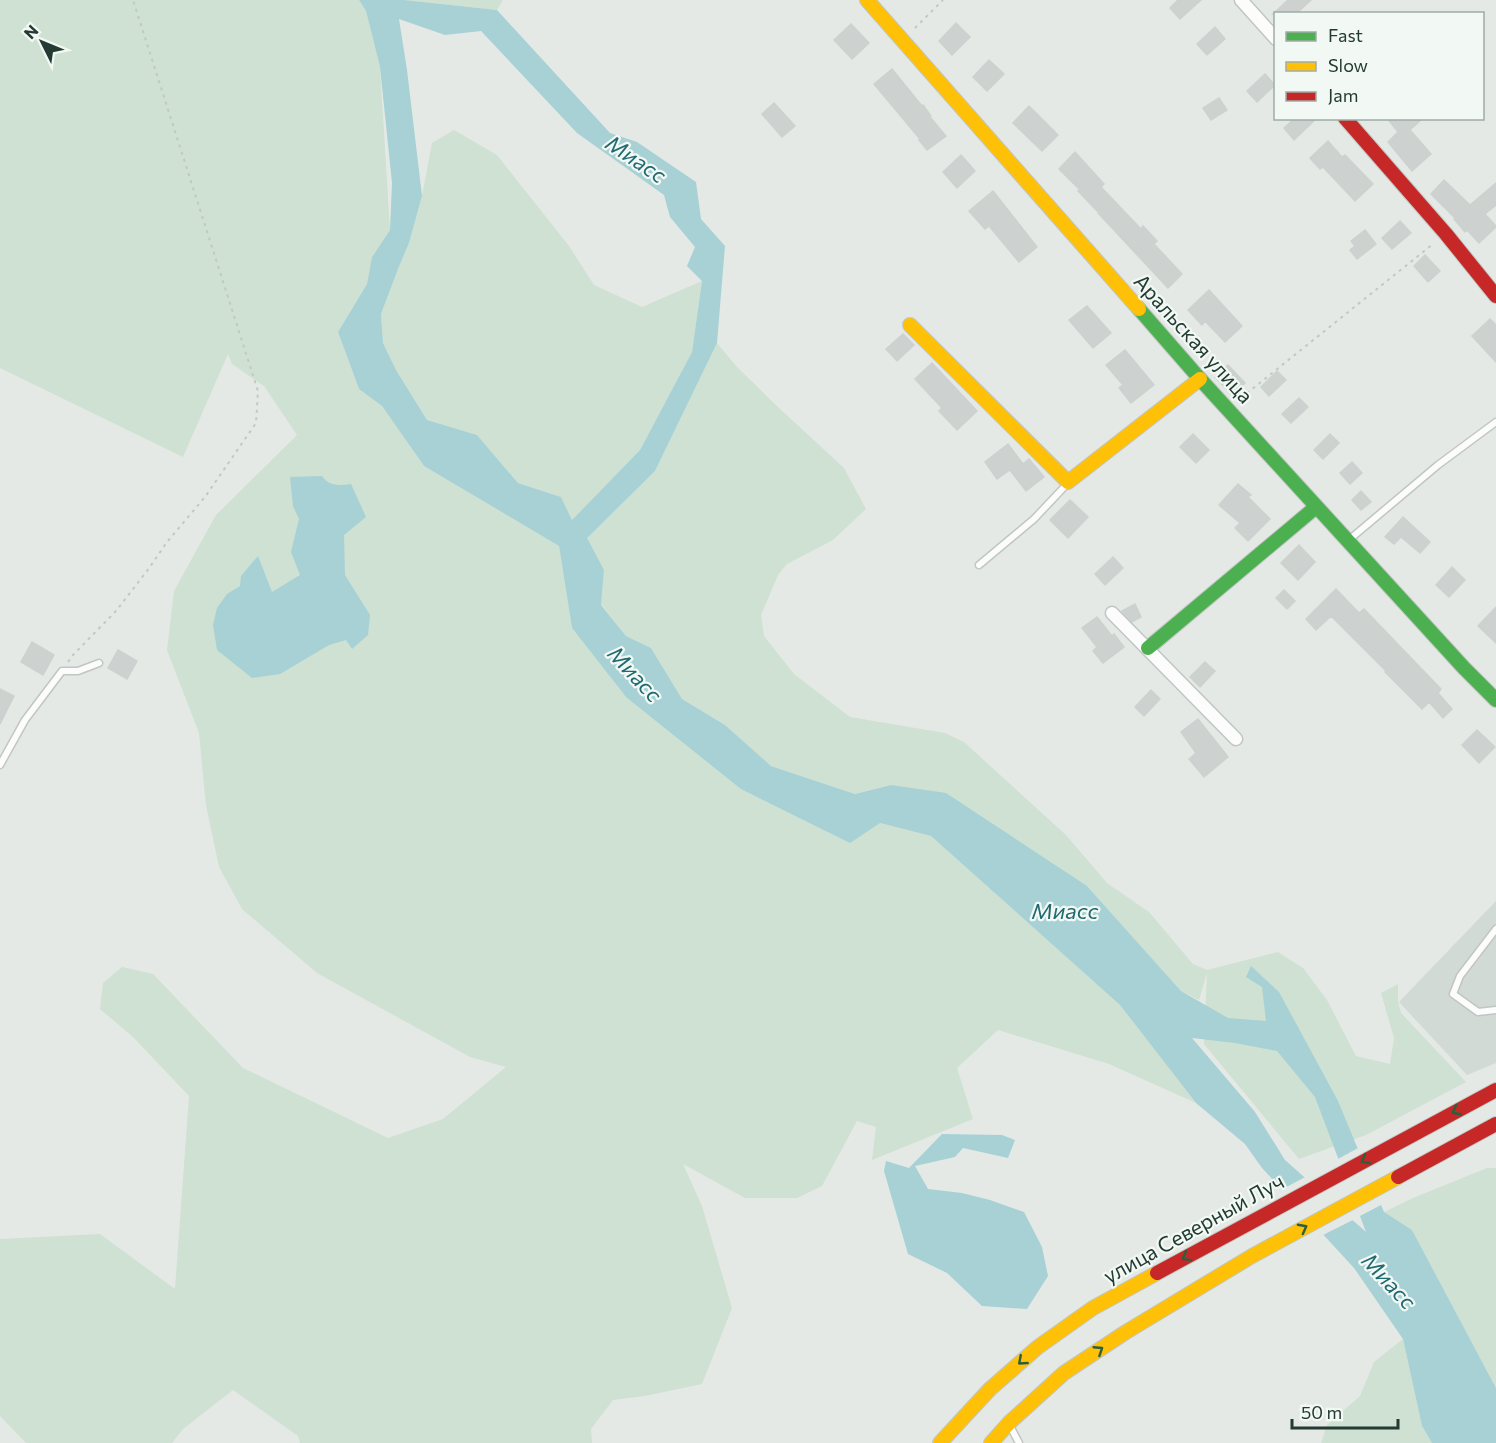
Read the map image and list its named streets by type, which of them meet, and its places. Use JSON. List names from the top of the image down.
{
  "streets": {
    "street": ["Аральская улица", "улица Северный Луч"]
  },
  "water": ["Миасс"],
  "legend": ["Fast", "Slow", "Jam"],
  "scale_bar": "50 m",
  "north": "top left"
}
